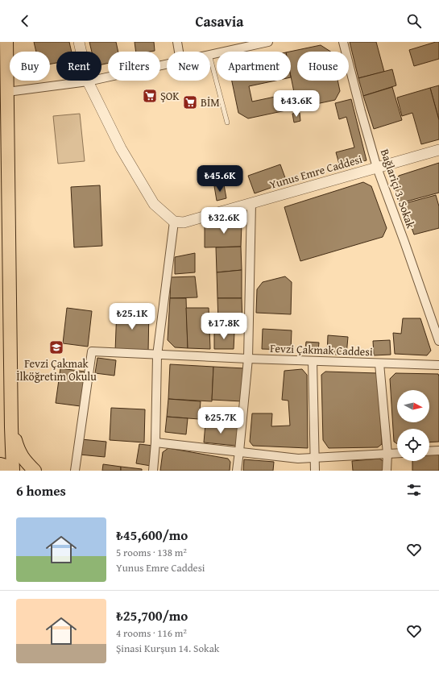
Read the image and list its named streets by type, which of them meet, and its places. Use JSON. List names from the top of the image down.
{
  "streets": {
    "street": ["Yunus Emre Caddesi", "Bağlariçi 3. Sokak", "Fevzi Çakmak Caddesi"]
  },
  "crossings": [
    ["Yunus Emre Caddesi", "Bağlariçi 3. Sokak"]
  ],
  "places": {
    "supermarket": ["ŞOK", "BİM"],
    "school or university": ["Fevzi Çakmak İlköğretim Okulu"]
  },
  "north": "right",
  "page": {
    "header": "Casavia",
    "chip": [
      "Buy",
      "Rent",
      "Filters",
      "New",
      "Apartment",
      "House"
    ],
    "price": [
      "₺43.6K",
      "₺45.6K",
      "₺32.6K",
      "₺25.1K",
      "₺17.8K",
      "₺25.7K"
    ],
    "heading": "6 homes",
    "list": [
      {
        "name": "₺45,600/mo",
        "note": "5 rooms · 138 m² · Yunus Emre Caddesi"
      },
      {
        "name": "₺25,700/mo",
        "note": "4 rooms · 116 m² · Şinasi Kurşun 14. Sokak"
      }
    ]
  }
}
